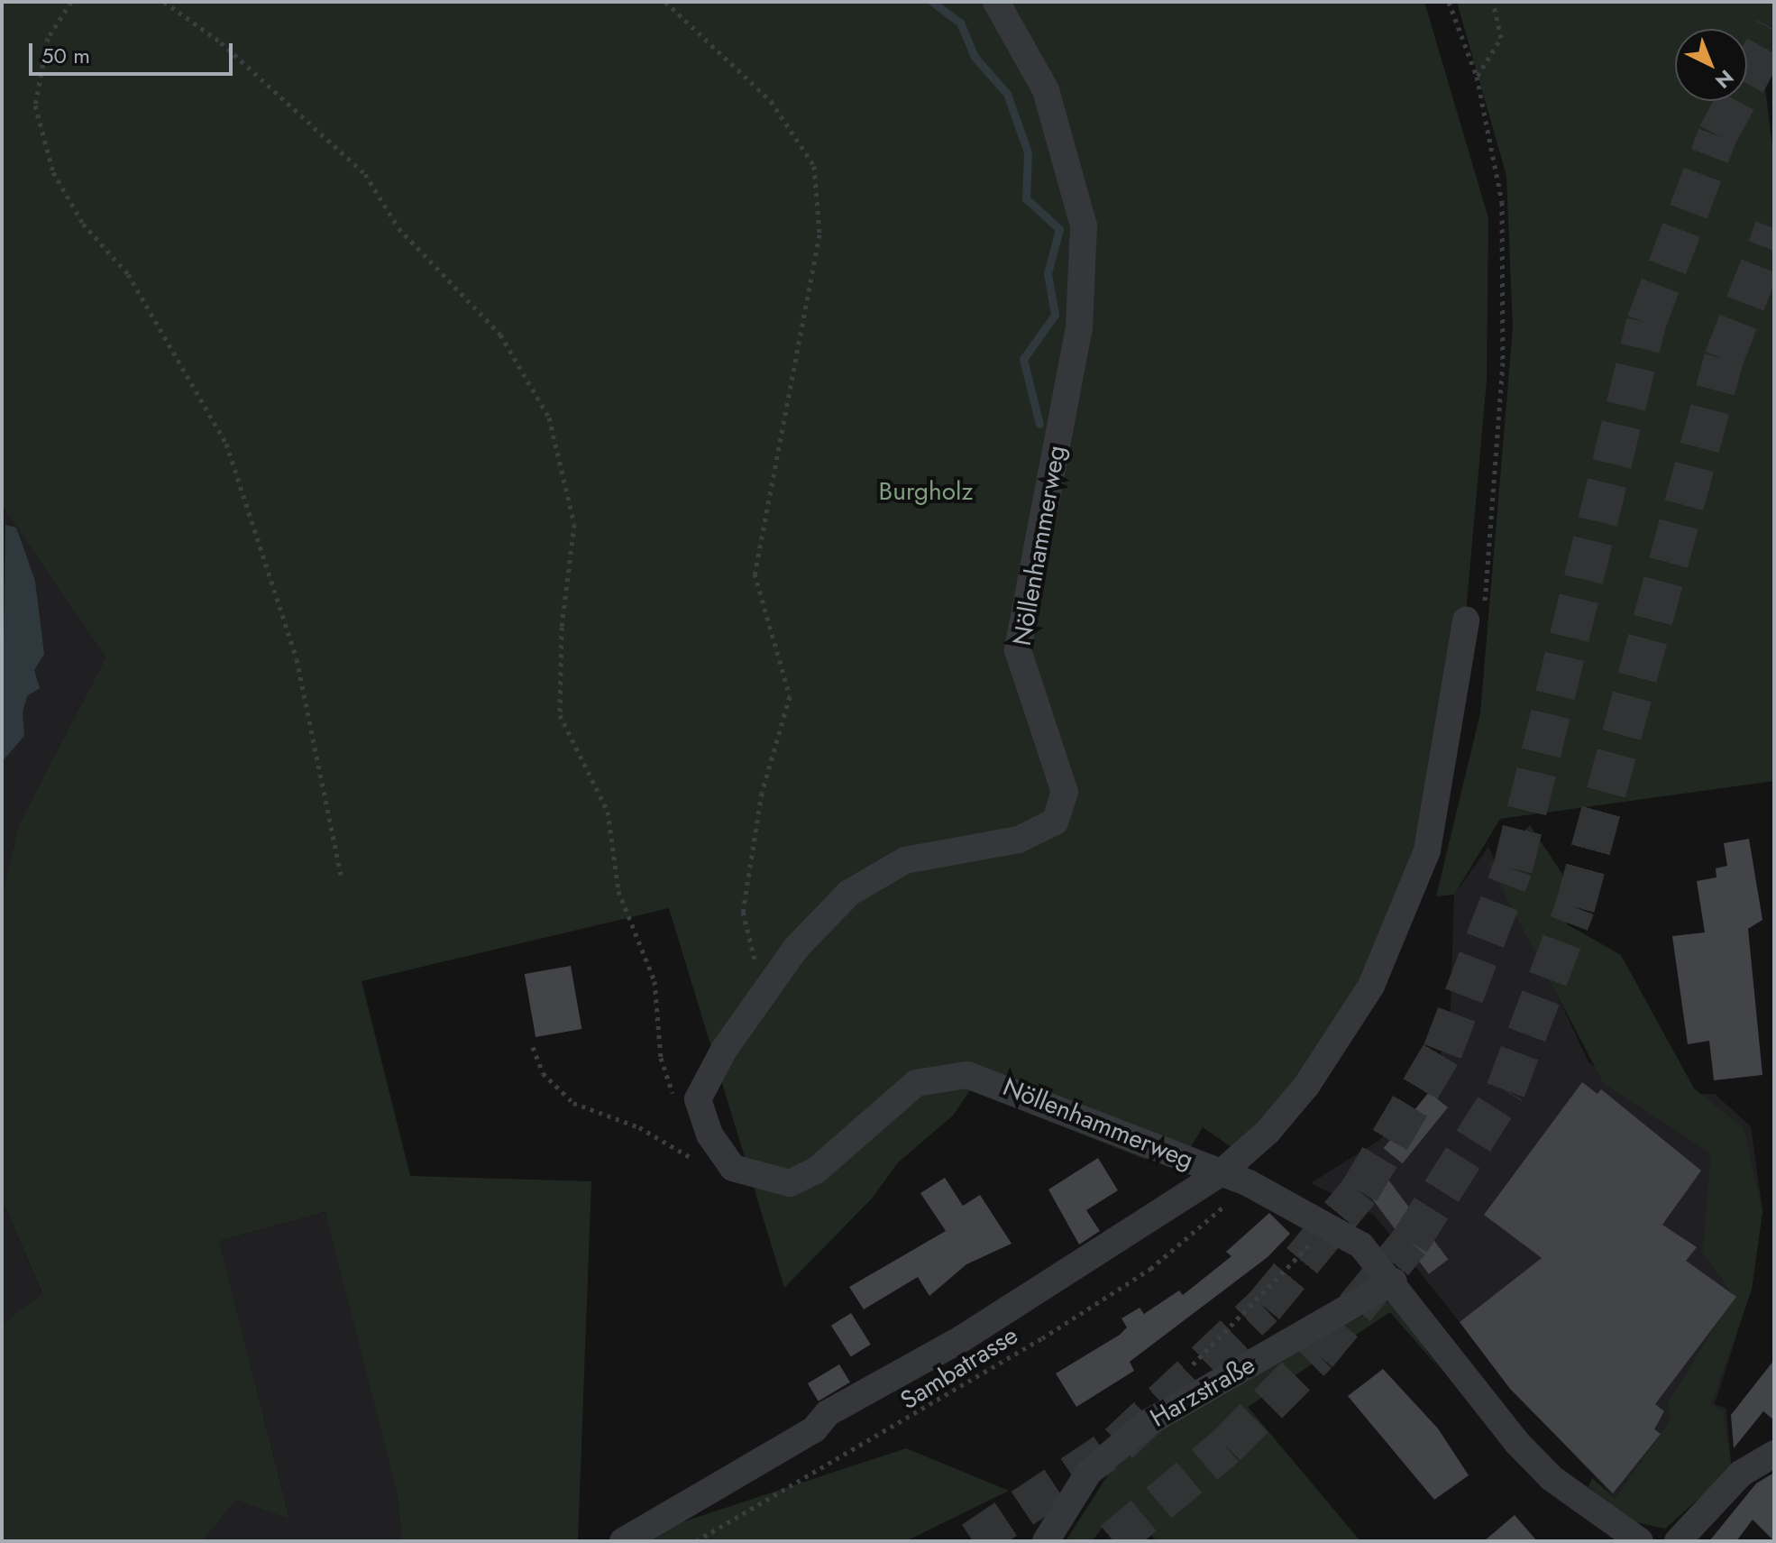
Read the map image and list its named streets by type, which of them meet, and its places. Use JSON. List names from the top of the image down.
{
  "streets": {
    "street": ["Nöllenhammerweg", "Harzstraße"],
    "path": ["Sambatrasse"]
  },
  "crossings": [
    ["Nöllenhammerweg", "Harzstraße"]
  ],
  "parks": ["Burgholz"],
  "scale_bar": "50 m",
  "north": "bottom right"
}
